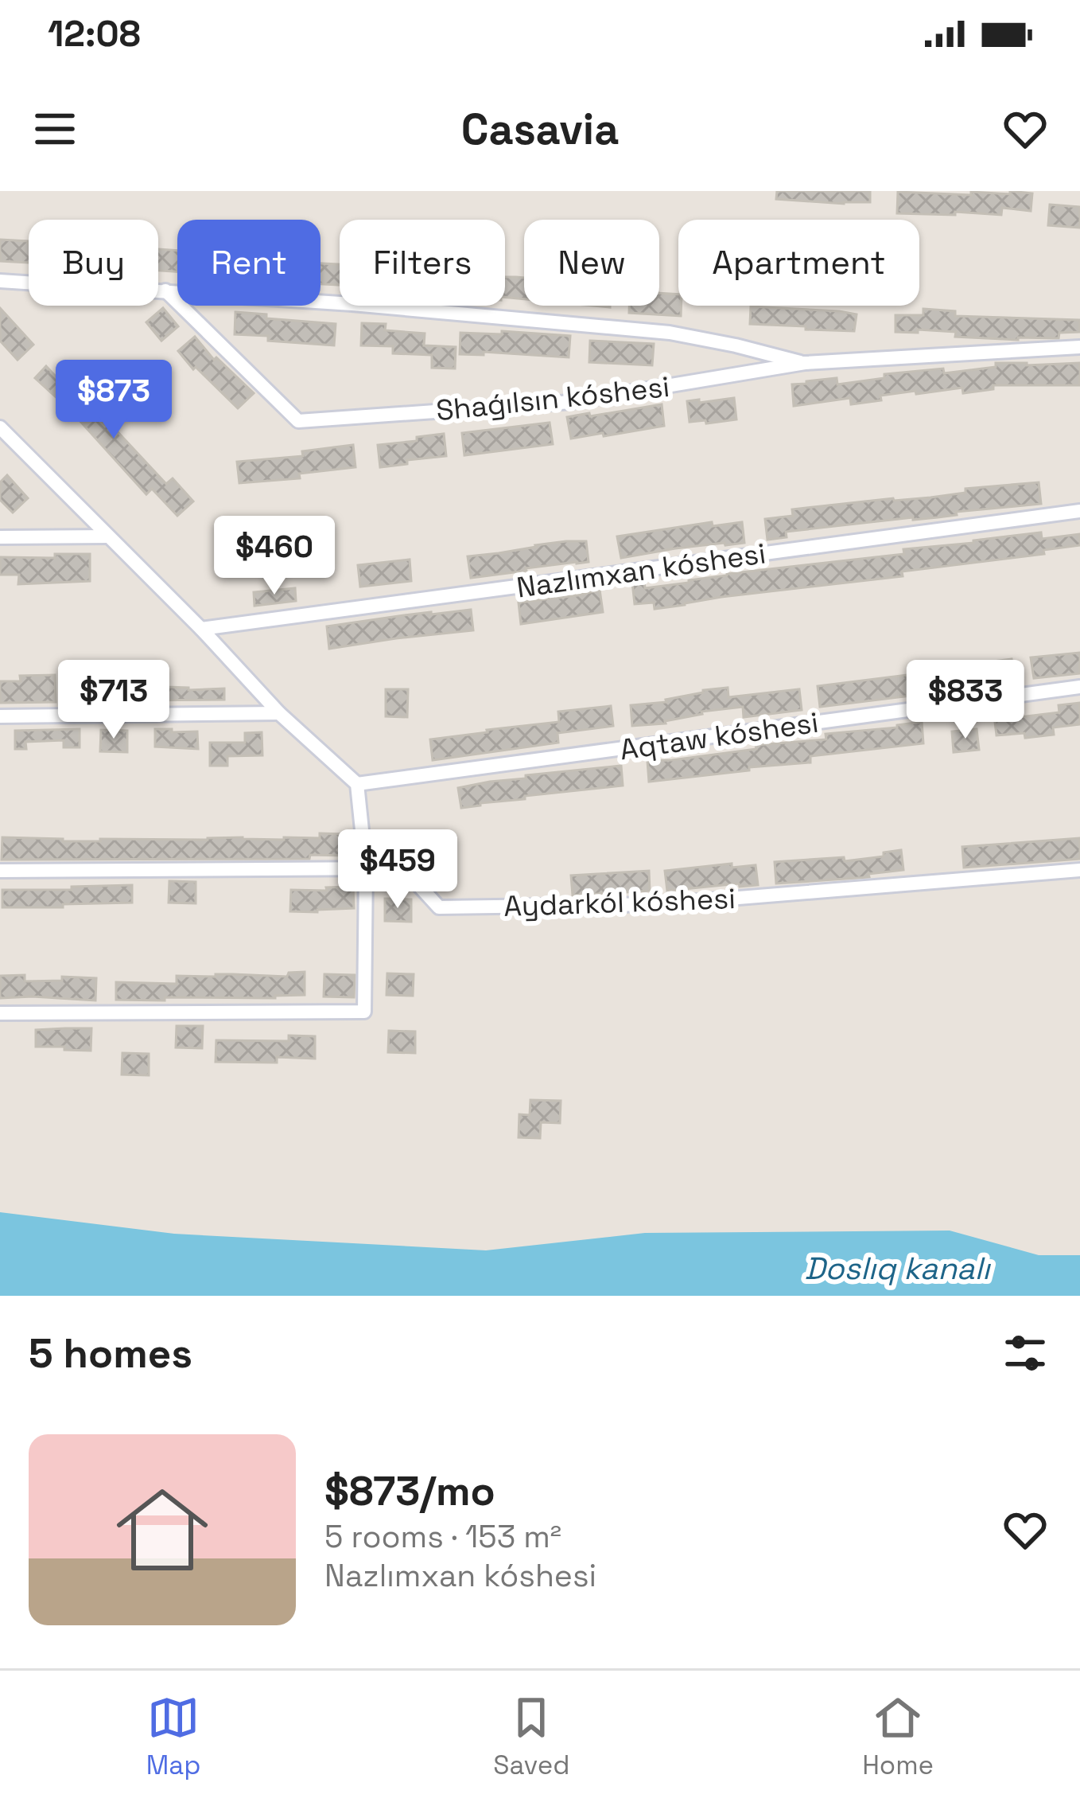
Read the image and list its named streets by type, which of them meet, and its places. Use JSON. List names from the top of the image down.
{
  "streets": {
    "street": [
      "Shaǵılsın kóshesi",
      "Nazlımxan kóshesi",
      "Aqtaw kóshesi",
      "Aydarkól kóshesi"
    ]
  },
  "water": ["Doslıq kanalı"],
  "page": {
    "status": "12:08",
    "header": "Casavia",
    "chip": [
      "Buy",
      "Rent",
      "Filters",
      "New",
      "Apartment"
    ],
    "price": [
      "$873",
      "$460",
      "$713",
      "$833",
      "$459"
    ],
    "heading": "5 homes",
    "list": [
      {
        "name": "$873/mo",
        "note": "5 rooms · 153 m² · Nazlımxan kóshesi"
      }
    ],
    "tabs": ["Map", "Saved", "Home"]
  }
}
